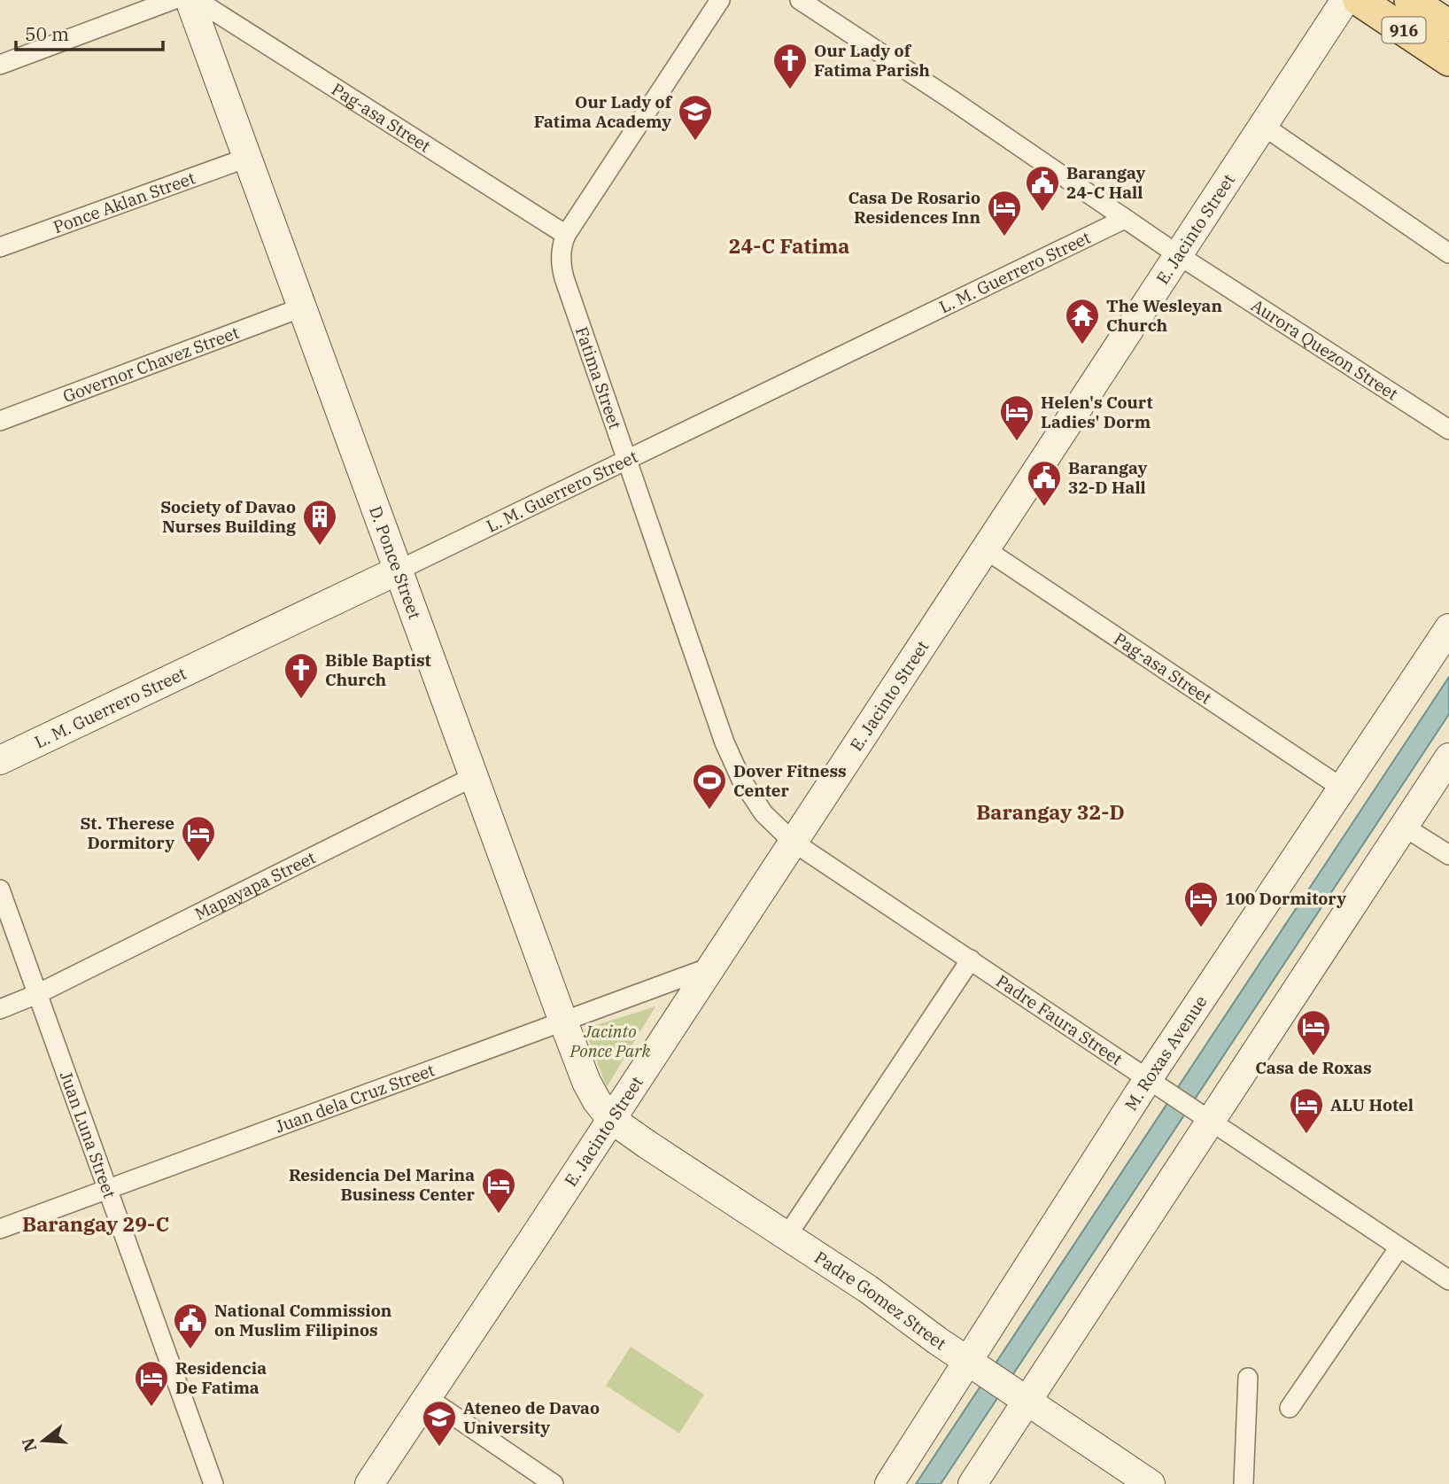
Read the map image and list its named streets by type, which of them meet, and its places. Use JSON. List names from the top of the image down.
{
  "streets": {
    "main road": ["916"],
    "street": [
      "Pag-asa Street",
      "Ponce Aklan Street",
      "E. Jacinto Street",
      "L. M. Guerrero Street",
      "Aurora Quezon Street",
      "Governor Chavez Street",
      "Fatima Street",
      "D. Ponce Street",
      "Mapayapa Street",
      "Padre Faura Street",
      "M. Roxas Avenue",
      "Juan dela Cruz Street",
      "Juan Luna Street",
      "Padre Gomez Street"
    ]
  },
  "crossings": [
    ["Pag-asa Street", "E. Jacinto Street"],
    ["Pag-asa Street", "Fatima Street"],
    ["Pag-asa Street", "M. Roxas Avenue"],
    ["Ponce Aklan Street", "D. Ponce Street"],
    ["E. Jacinto Street", "Aurora Quezon Street"],
    ["E. Jacinto Street", "Fatima Street"],
    ["E. Jacinto Street", "D. Ponce Street"],
    ["E. Jacinto Street", "Padre Faura Street"],
    ["E. Jacinto Street", "Juan dela Cruz Street"],
    ["E. Jacinto Street", "Padre Gomez Street"],
    ["L. M. Guerrero Street", "Aurora Quezon Street"],
    ["L. M. Guerrero Street", "Fatima Street"],
    ["L. M. Guerrero Street", "D. Ponce Street"],
    ["Governor Chavez Street", "D. Ponce Street"],
    ["Fatima Street", "Padre Faura Street"],
    ["D. Ponce Street", "Mapayapa Street"],
    ["D. Ponce Street", "Juan dela Cruz Street"],
    ["D. Ponce Street", "Padre Gomez Street"],
    ["Mapayapa Street", "Juan Luna Street"],
    ["Padre Faura Street", "M. Roxas Avenue"],
    ["M. Roxas Avenue", "Padre Gomez Street"],
    ["Juan dela Cruz Street", "Juan Luna Street"]
  ],
  "districts": ["24-C Fatima", "Barangay 32-D", "Barangay 29-C"],
  "parks": ["Jacinto Ponce Park"],
  "places": {
    "church": ["Our Lady of Fatima Parish", "Bible Baptist Church"],
    "school or university": ["Our Lady of Fatima Academy", "Ateneo de Davao University"],
    "public building": ["Barangay 24-C Hall", "Barangay 32-D Hall", "National Commission on Muslim Filipinos"],
    "hotel": [
      "Casa De Rosario Residences Inn",
      "Helen's Court Ladies' Dorm",
      "St. Therese Dormitory",
      "100 Dormitory",
      "Casa de Roxas",
      "ALU Hotel",
      "Residencia Del Marina Business Center",
      "Residencia De Fatima"
    ],
    "temple": ["The Wesleyan Church"],
    "building": ["Society of Davao Nurses Building"],
    "sports": ["Dover Fitness Center"]
  },
  "scale_bar": "50 m",
  "north": "left"
}
